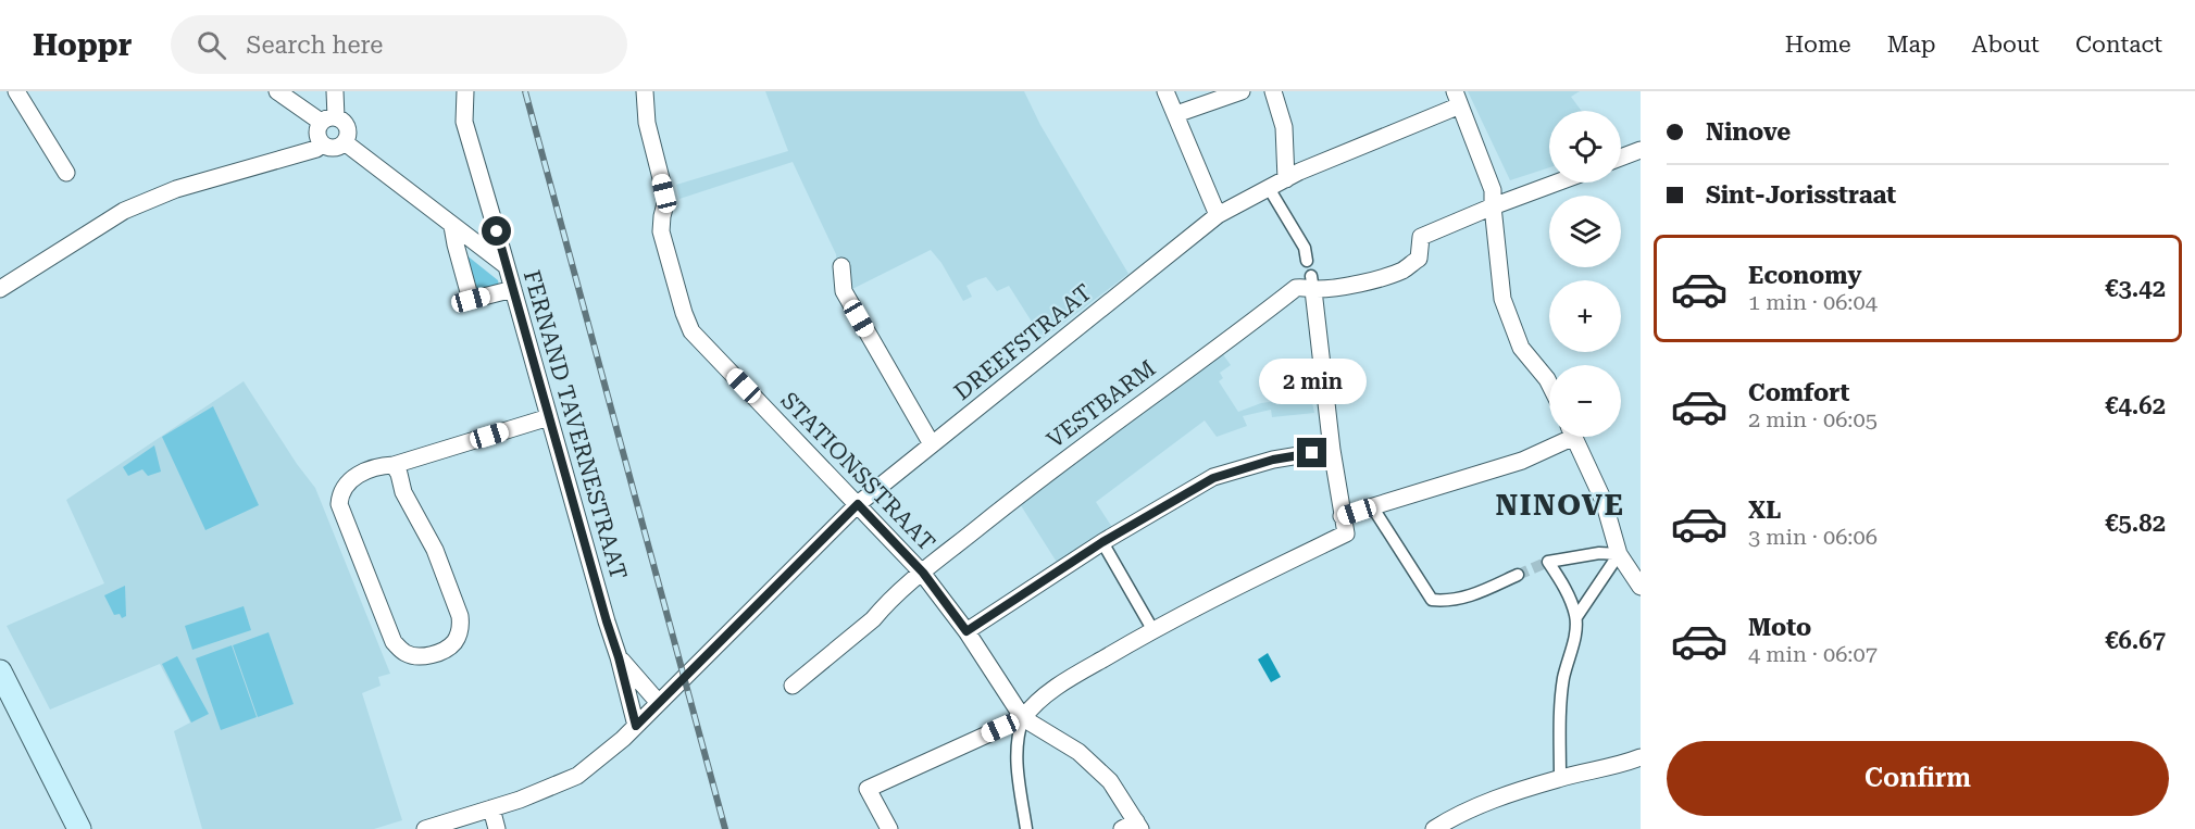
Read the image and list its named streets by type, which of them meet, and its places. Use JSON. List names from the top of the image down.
{
  "streets": {
    "street": [
      "DREEFSTRAAT",
      "VESTBARM",
      "FERNAND TAVERNESTRAAT",
      "STATIONSSTRAAT"
    ]
  },
  "crossings": [
    ["DREEFSTRAAT", "FERNAND TAVERNESTRAAT"],
    ["DREEFSTRAAT", "STATIONSSTRAAT"],
    ["VESTBARM", "STATIONSSTRAAT"]
  ],
  "districts": ["NINOVE"],
  "page": {
    "header": "Hoppr",
    "search": "Search here",
    "nav": [
      "Home",
      "Map",
      "About",
      "Contact"
    ],
    "banner": ["Ninove", "Sint-Jorisstraat"],
    "map_buttons": ["+", "−"],
    "list": [
      {
        "name": "Economy",
        "note": "1 min · 06:04",
        "value": "€3.42"
      },
      {
        "name": "Comfort",
        "note": "2 min · 06:05",
        "value": "€4.62"
      },
      {
        "name": "XL",
        "note": "3 min · 06:06",
        "value": "€5.82"
      },
      {
        "name": "Moto",
        "note": "4 min · 06:07",
        "value": "€6.67"
      }
    ],
    "bubble": "2 min",
    "buttons": "Confirm"
  }
}
